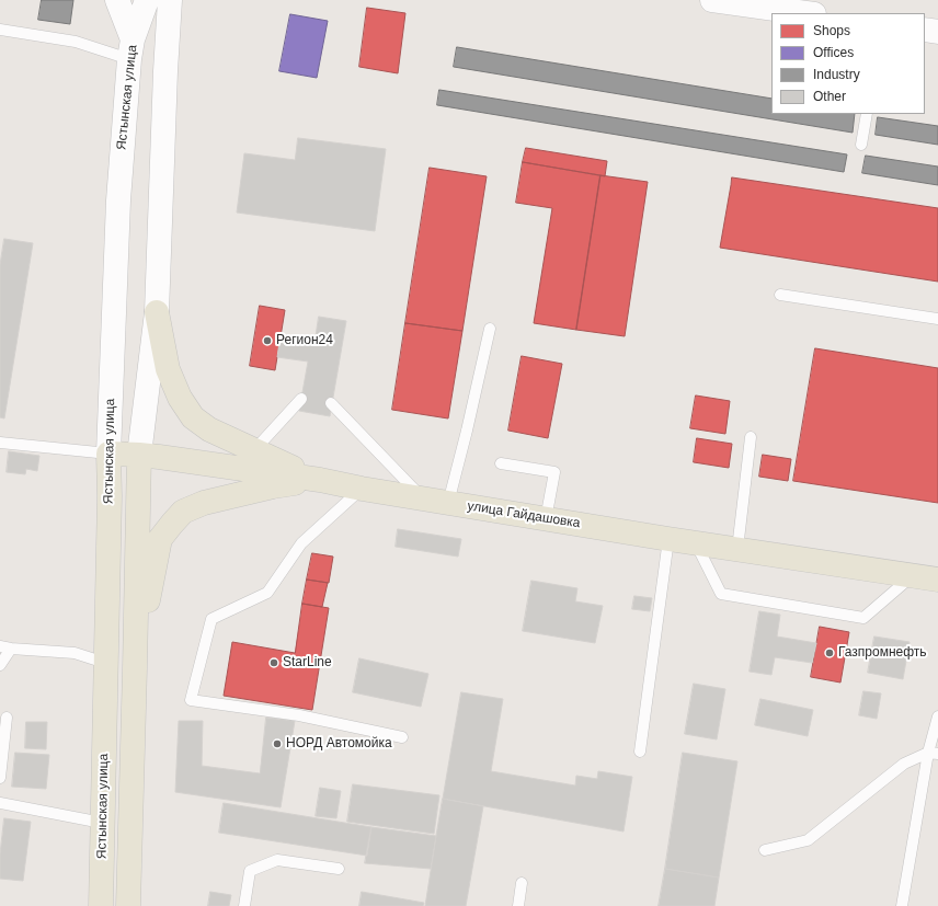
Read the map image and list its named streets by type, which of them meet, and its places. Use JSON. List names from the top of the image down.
{
  "streets": {
    "main road": ["Ястынская улица", "улица Гайдашовка"]
  },
  "crossings": [
    ["Ястынская улица", "улица Гайдашовка"]
  ],
  "places": [
    "Регион24",
    "Газпромнефть",
    "StarLine",
    "НОРД Автомойка"
  ],
  "legend": [
    "Shops",
    "Offices",
    "Industry",
    "Other"
  ]
}
